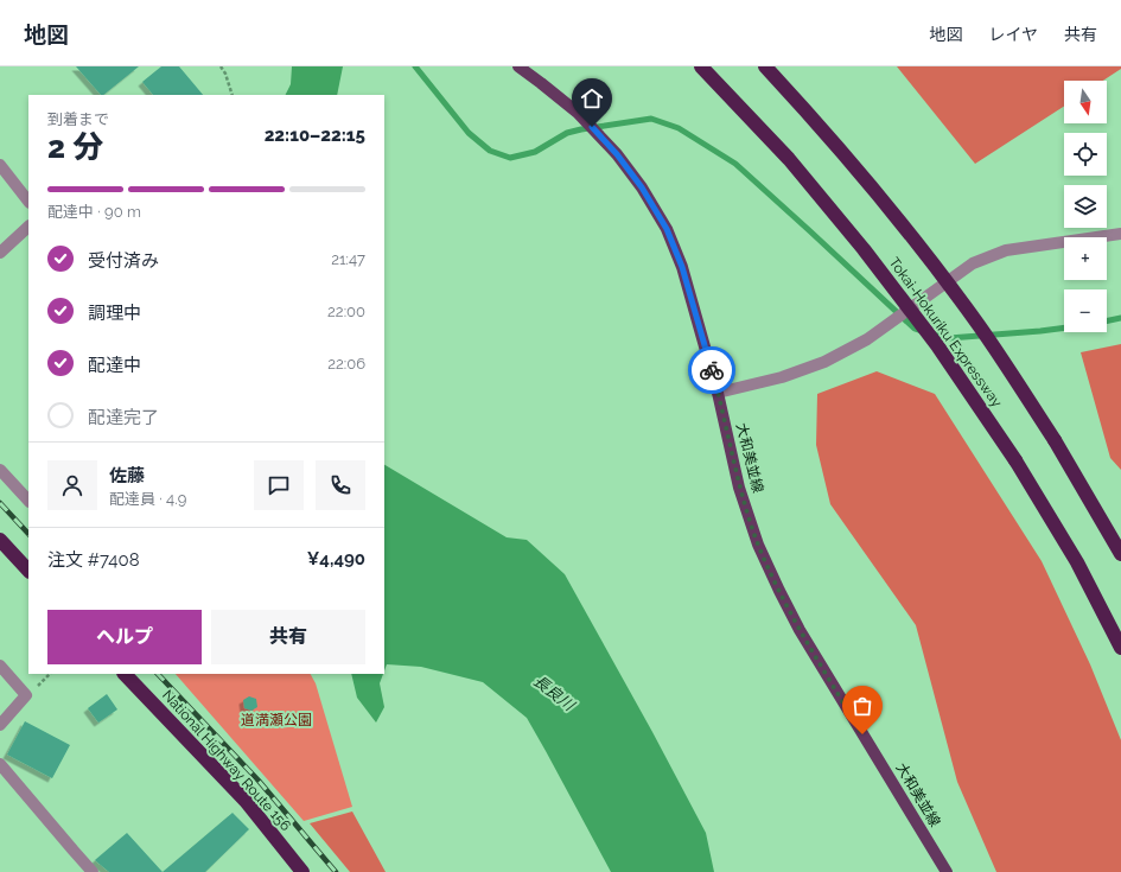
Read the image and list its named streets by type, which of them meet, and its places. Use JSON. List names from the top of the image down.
{
  "streets": {
    "highway": ["Tokai-Hokuriku Expressway", "National Highway Route 156"],
    "main road": ["大和美並線"]
  },
  "water": ["長良川"],
  "parks": ["道満瀬公園"],
  "north": "bottom",
  "page": {
    "header": "地図",
    "nav": ["地図", "レイヤ", "共有"],
    "map_buttons": ["+", "−"],
    "heading": ["2 分", "到着まで", "22:10–22:15"],
    "panel": [
      "佐藤",
      "配達員 · 4.9",
      "注文 #7408",
      "¥4,490"
    ],
    "bar": "配達中 · 90 m",
    "list": [
      ["受付済み", "21:47"],
      ["調理中", "22:00"],
      ["配達中", "22:06"],
      "配達完了"
    ],
    "buttons": ["ヘルプ", "共有"]
  }
}
